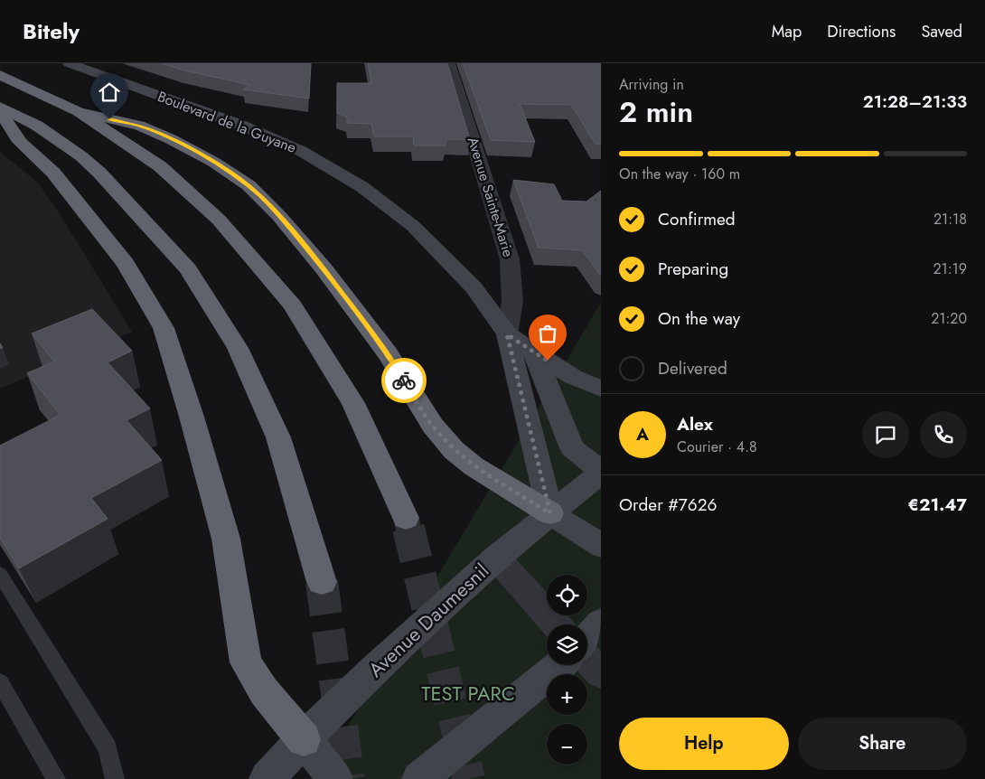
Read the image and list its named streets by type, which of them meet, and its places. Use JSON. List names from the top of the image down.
{
  "streets": {
    "street": ["Boulevard de la Guyane", "Avenue Sainte-Marie", "Avenue Daumesnil"]
  },
  "crossings": [
    ["Boulevard de la Guyane", "Avenue Sainte-Marie"],
    ["Boulevard de la Guyane", "Avenue Daumesnil"]
  ],
  "parks": ["TEST PARC"],
  "page": {
    "header": "Bitely",
    "nav": ["Map", "Directions", "Saved"],
    "heading": ["2 min", "Arriving in", "21:28–21:33"],
    "panel": [
      "Alex",
      "Courier · 4.8",
      "Order #7626",
      "€21.47"
    ],
    "bar": "On the way · 160 m",
    "list": [
      ["Confirmed", "21:18"],
      ["Preparing", "21:19"],
      ["On the way", "21:20"],
      "Delivered"
    ],
    "round": "A",
    "map_buttons": ["+", "−"],
    "buttons": ["Help", "Share"]
  }
}
